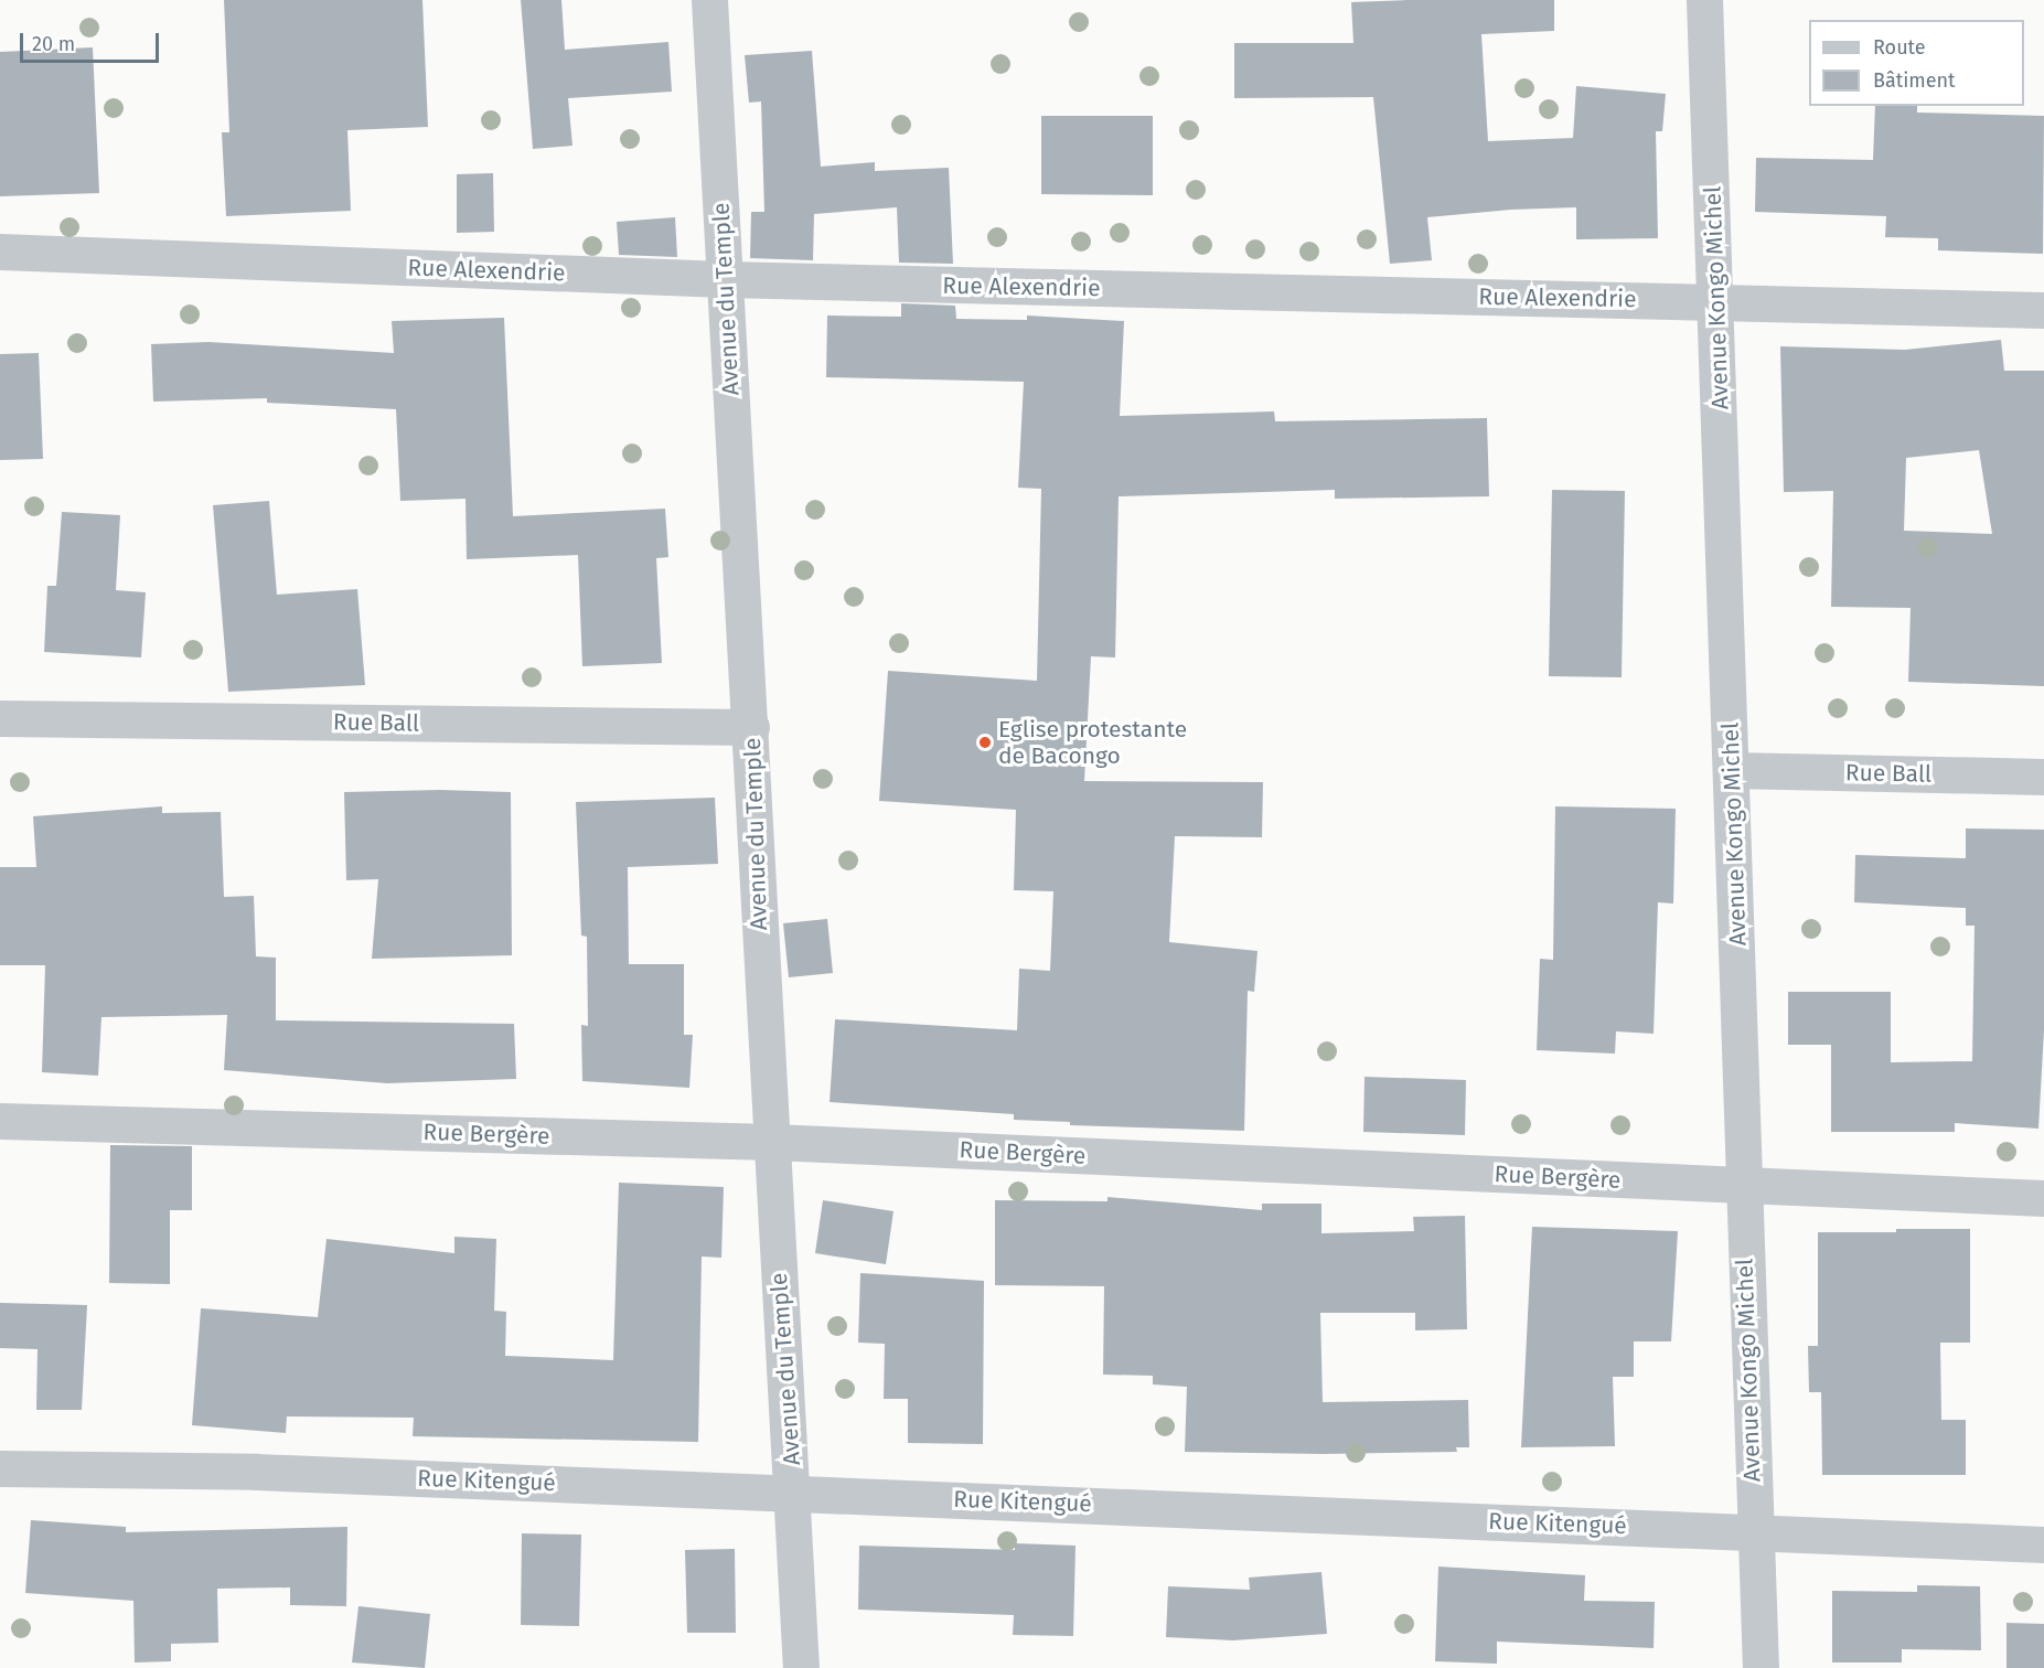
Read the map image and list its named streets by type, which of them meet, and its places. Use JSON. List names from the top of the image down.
{
  "streets": {
    "street": [
      "Rue Alexendrie",
      "Avenue Kongo Michel",
      "Avenue du Temple",
      "Rue Ball",
      "Rue Bergère",
      "Rue Kitengué"
    ]
  },
  "crossings": [
    ["Rue Alexendrie", "Avenue Kongo Michel"],
    ["Rue Alexendrie", "Avenue du Temple"],
    ["Avenue Kongo Michel", "Rue Ball"],
    ["Avenue Kongo Michel", "Rue Bergère"],
    ["Avenue Kongo Michel", "Rue Kitengué"],
    ["Avenue du Temple", "Rue Ball"],
    ["Avenue du Temple", "Rue Bergère"],
    ["Avenue du Temple", "Rue Kitengué"]
  ],
  "places": ["Eglise protestante de Bacongo"],
  "legend": ["Route", "Bâtiment"],
  "scale_bar": "20 m"
}
